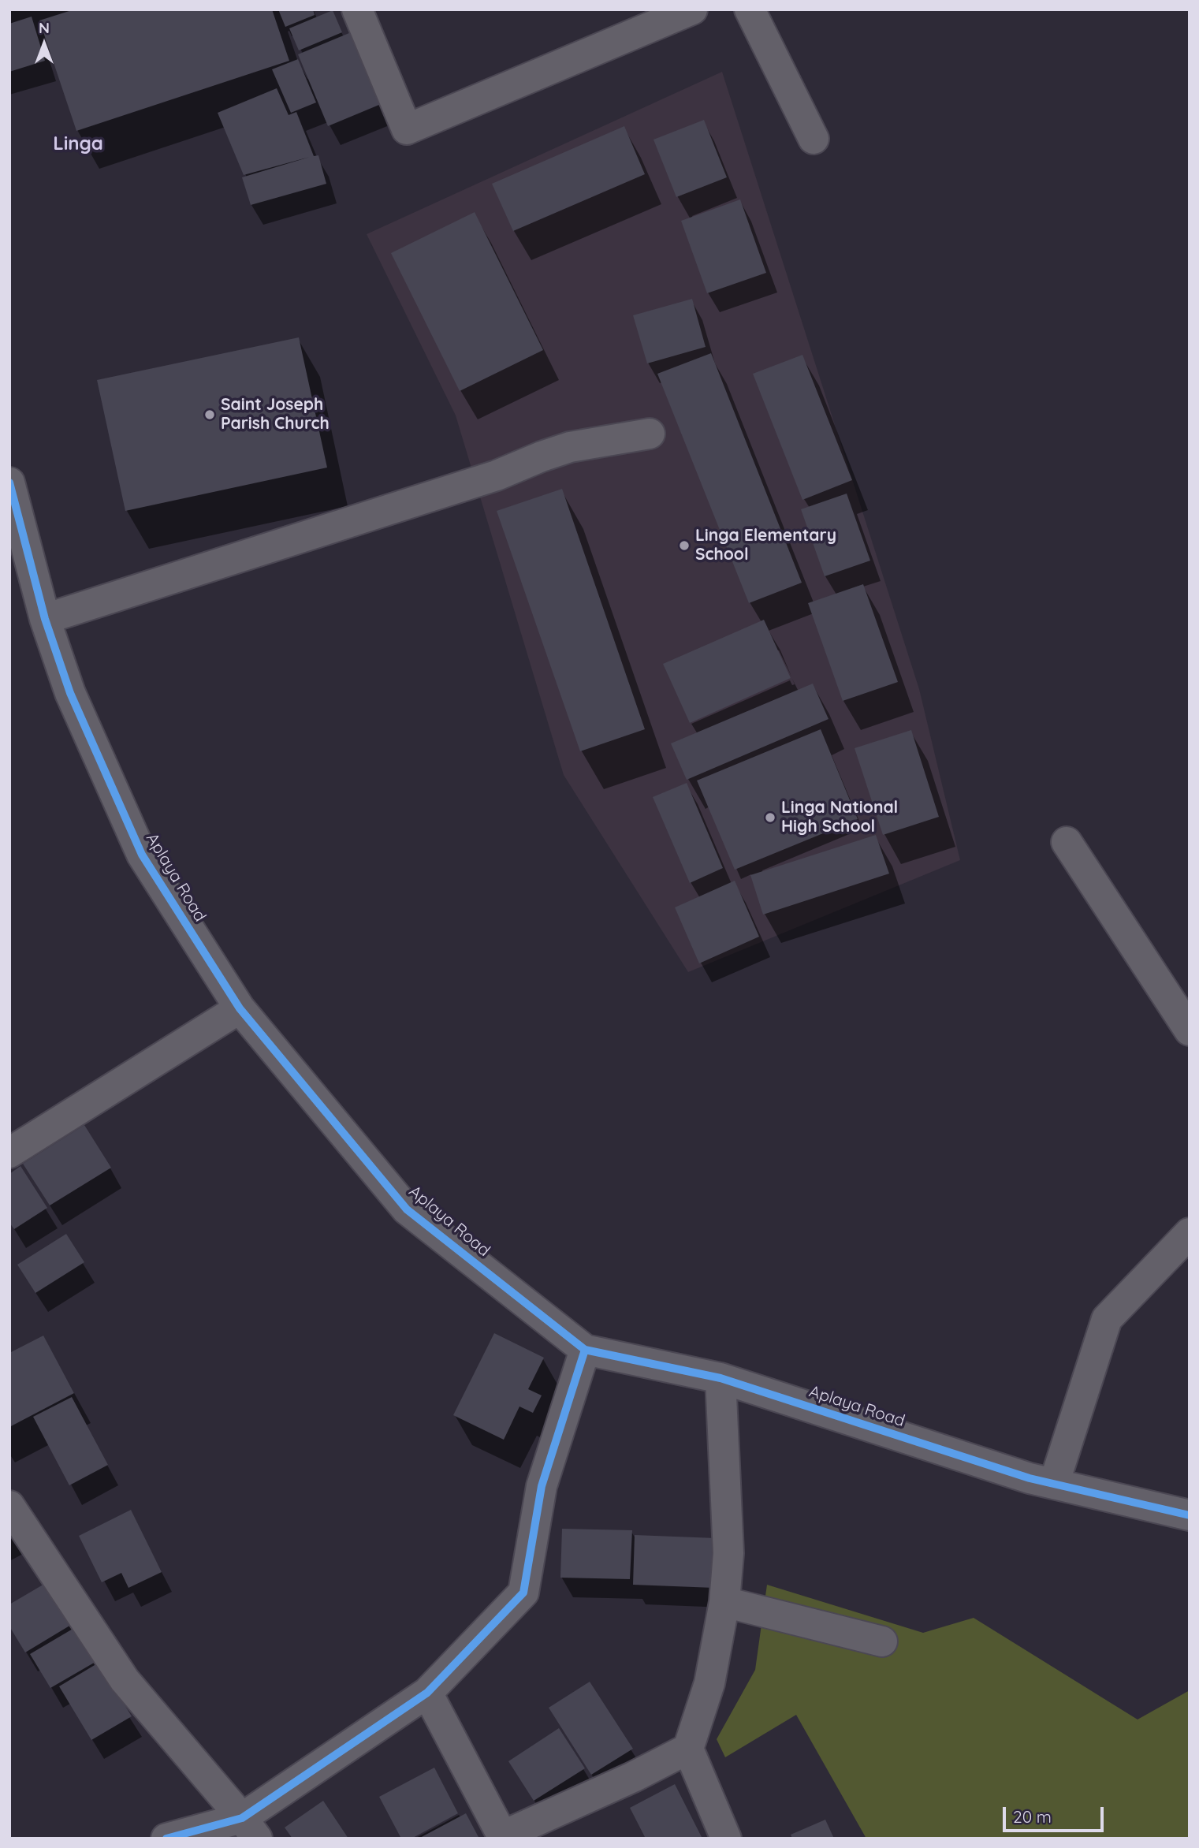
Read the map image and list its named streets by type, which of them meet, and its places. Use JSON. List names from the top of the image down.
{
  "streets": {
    "street": ["Aplaya Road"]
  },
  "districts": ["Linga"],
  "places": ["Saint Joseph Parish Church", "Linga Elementary School", "Linga National High School"],
  "scale_bar": "20 m",
  "north": "top"
}
